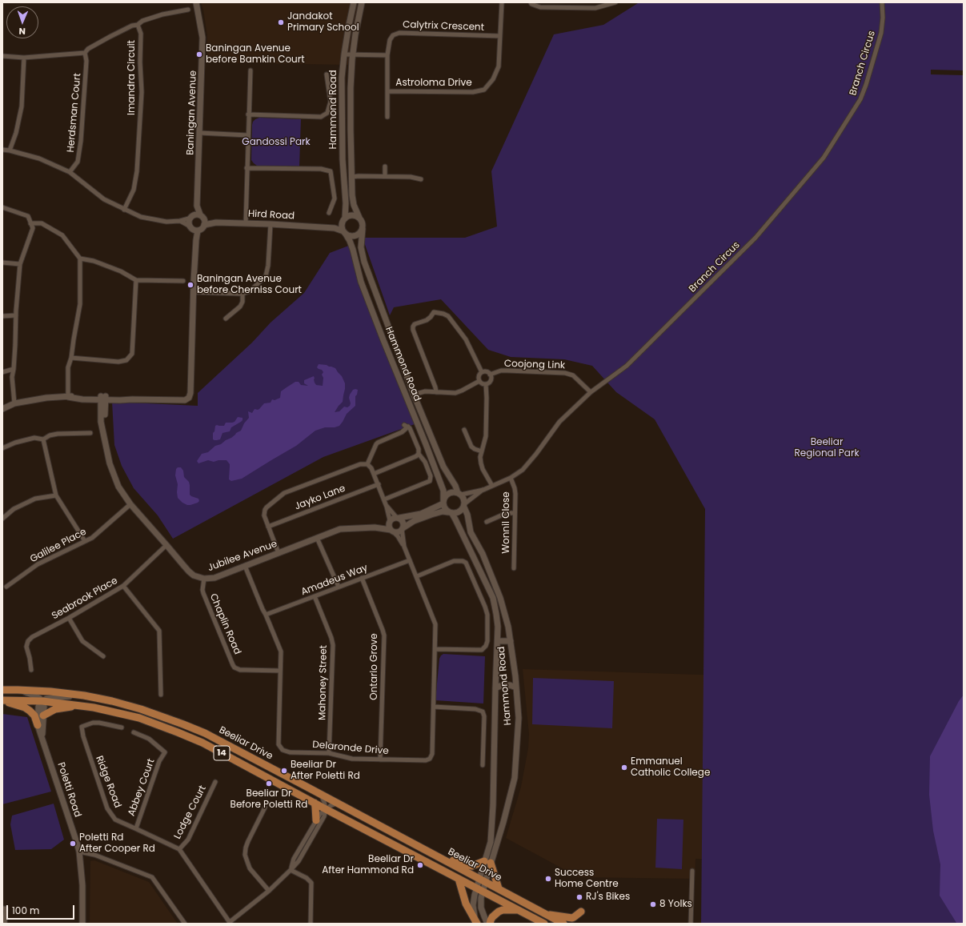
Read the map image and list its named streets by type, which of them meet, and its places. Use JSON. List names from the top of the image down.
{
  "streets": {
    "highway": ["Beeliar Drive", "14"],
    "main road": [
      "Hammond Road",
      "Baningan Avenue",
      "Hird Road",
      "Jubilee Avenue",
      "Poletti Road"
    ],
    "street": [
      "Calytrix Crescent",
      "Branch Circus",
      "Imandra Circuit",
      "Astroloma Drive",
      "Herdsman Court",
      "Coojong Link",
      "Jayko Lane",
      "Wonnil Close",
      "Galilee Place",
      "Amadeus Way",
      "Seabrook Place",
      "Chaplin Road",
      "Ontario Grove",
      "Mahoney Street",
      "Delaronde Drive",
      "Ridge Road",
      "Abbey Court",
      "Lodge Court"
    ]
  },
  "crossings": [
    ["Calytrix Crescent", "Astroloma Drive"],
    ["Branch Circus", "Hammond Road"],
    ["Branch Circus", "Coojong Link"],
    ["Branch Circus", "Wonnil Close"],
    ["Imandra Circuit", "Herdsman Court"],
    ["Hammond Road", "Hird Road"],
    ["Hammond Road", "Beeliar Drive"],
    ["Baningan Avenue", "Hird Road"],
    ["Galilee Place", "Jubilee Avenue"],
    ["Jubilee Avenue", "Seabrook Place"],
    ["Jubilee Avenue", "Chaplin Road"],
    ["Jubilee Avenue", "Delaronde Drive"],
    ["Amadeus Way", "Ontario Grove"],
    ["Amadeus Way", "Mahoney Street"],
    ["Amadeus Way", "Delaronde Drive"],
    ["Chaplin Road", "Delaronde Drive"],
    ["Ontario Grove", "Delaronde Drive"],
    ["Mahoney Street", "Delaronde Drive"],
    ["Beeliar Drive", "Poletti Road"],
    ["Ridge Road", "Abbey Court"],
    ["Ridge Road", "Lodge Court"]
  ],
  "parks": ["Gandossi Park", "Beeliar Regional Park"],
  "places": [
    "Jandakot Primary School",
    "Baningan Avenue before Bamkin Court",
    "Baningan Avenue before Cherniss Court",
    "Emmanuel Catholic College",
    "Beeliar Dr After Poletti Rd",
    "Beeliar Dr Before Poletti Rd",
    "Poletti Rd After Cooper Rd",
    "Beeliar Dr After Hammond Rd",
    "Success Home Centre",
    "RJ's Bikes",
    "8 Yolks"
  ],
  "scale_bar": "100 m",
  "north": "bottom"
}
